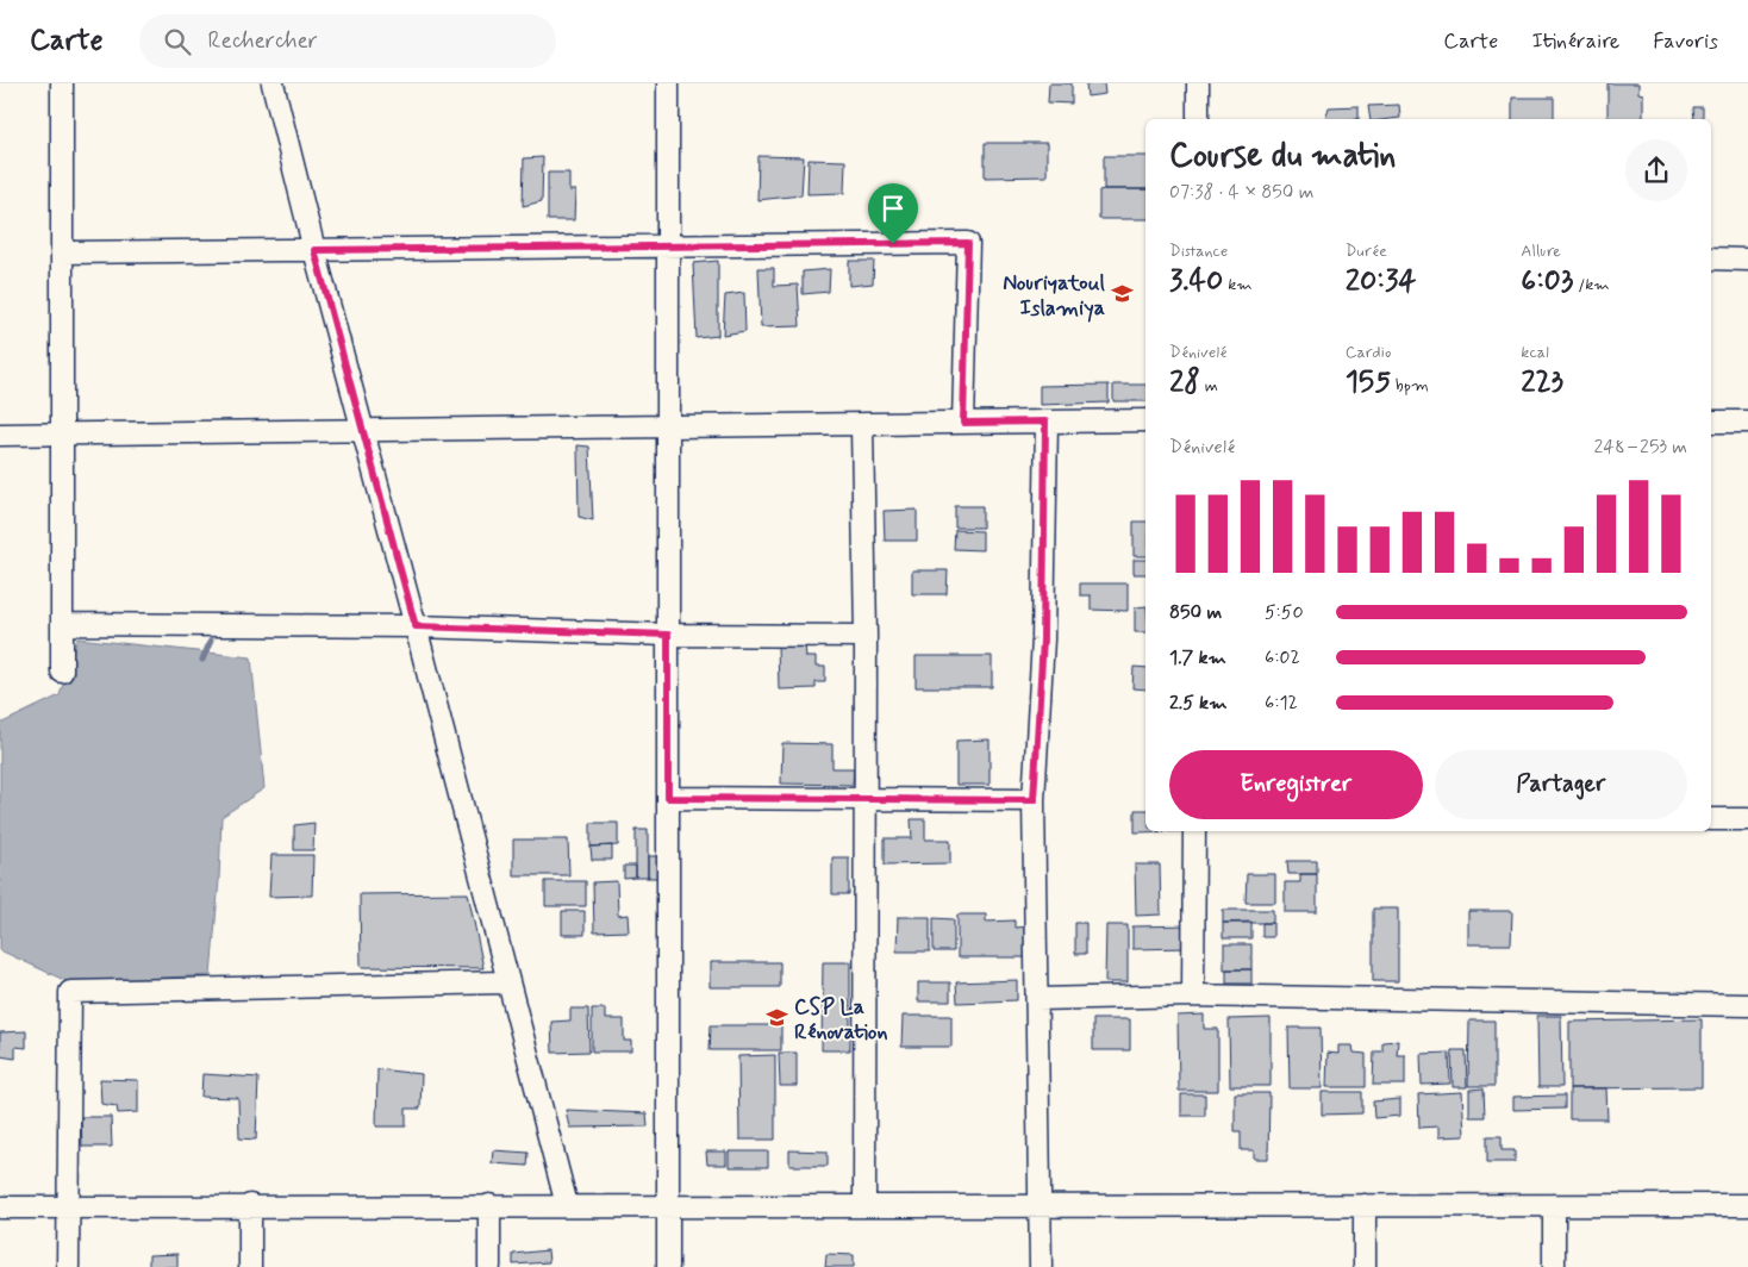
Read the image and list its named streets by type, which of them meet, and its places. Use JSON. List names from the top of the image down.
{
  "places": {
    "school or university": ["Nouriyatoul Islamiya", "CSP La Rénovation"]
  },
  "page": {
    "header": "Carte",
    "search": "Rechercher",
    "nav": ["Carte", "Itinéraire", "Favoris"],
    "heading": ["Course du matin", "07:38 · 4 × 850 m"],
    "stats": [
      ["Distance", "3.40 km"],
      ["Durée", "20:34"],
      ["Allure", "6:03 /km"],
      ["Dénivelé", "28 m"],
      ["Cardio", "155 bpm"],
      ["kcal", "223"]
    ],
    "chart": ["Dénivelé", "248–253 m"],
    "list": [
      {
        "name": "850 m",
        "note": "5:50"
      },
      {
        "name": "1.7 km",
        "note": "6:02"
      },
      {
        "name": "2.5 km",
        "note": "6:12"
      }
    ],
    "buttons": ["Enregistrer", "Partager"]
  }
}
